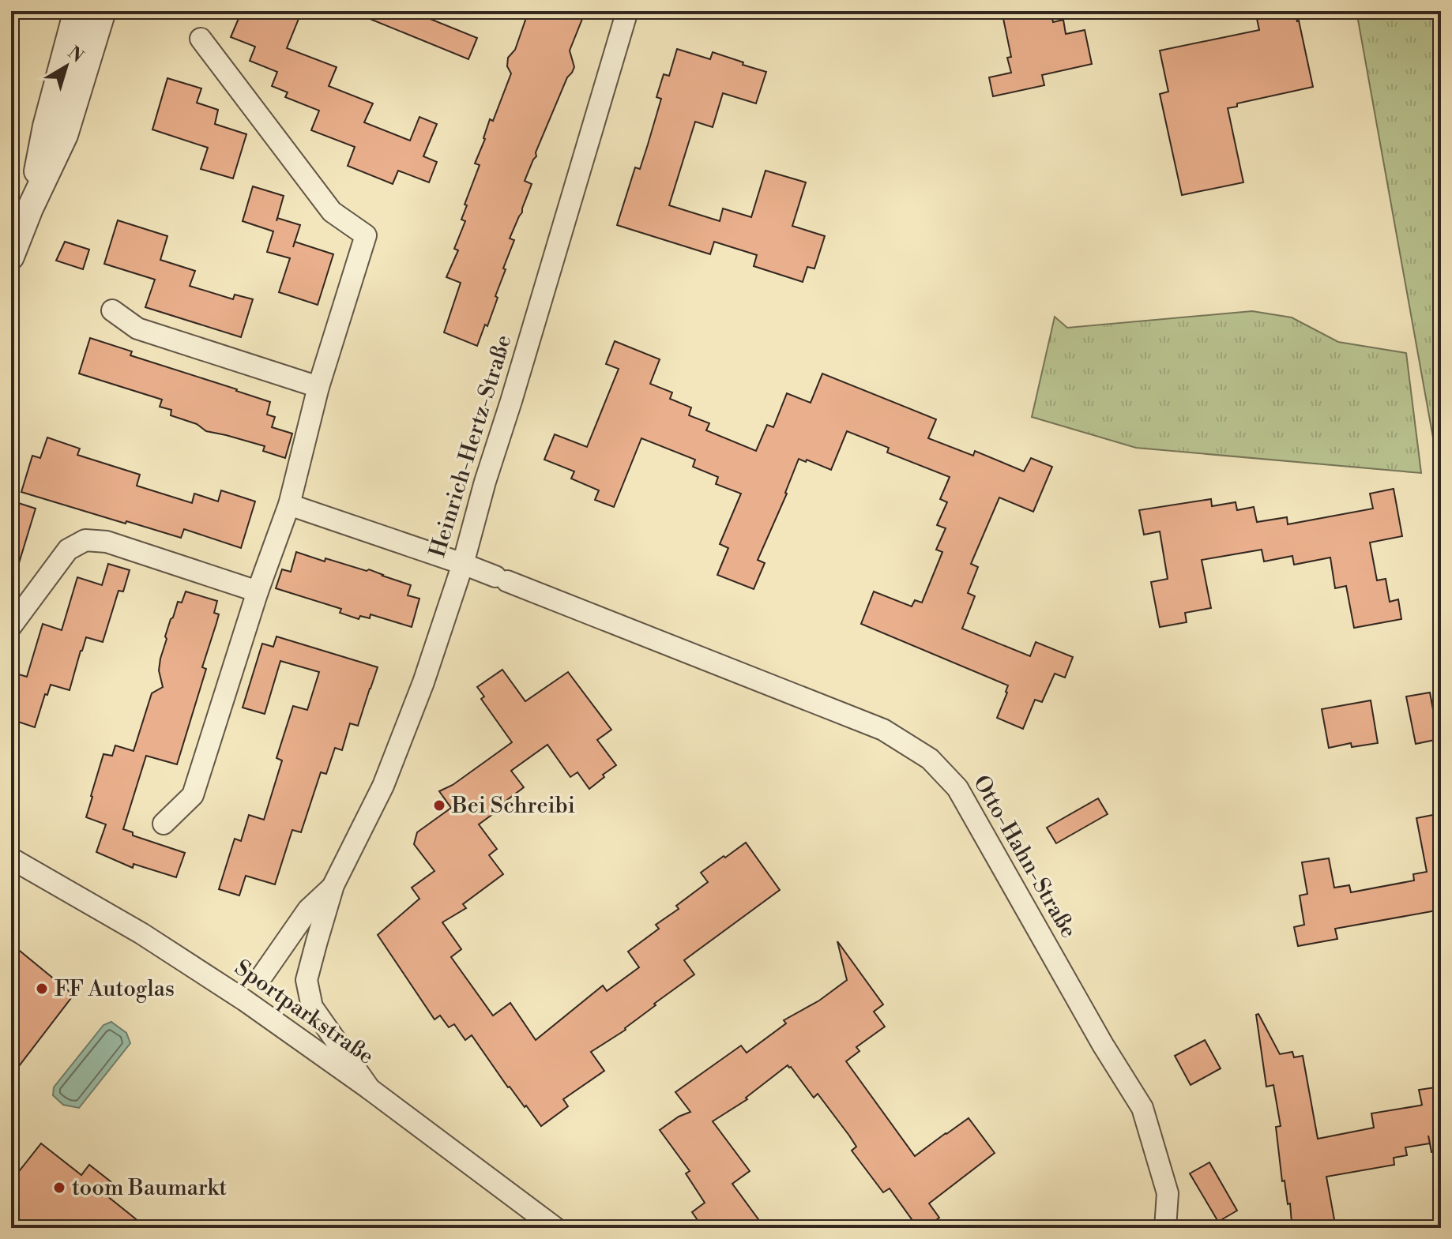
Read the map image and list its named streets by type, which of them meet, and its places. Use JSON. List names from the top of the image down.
{
  "streets": {
    "street": ["Heinrich-Hertz-Straße", "Otto-Hahn-Straße", "Sportparkstraße"]
  },
  "crossings": [
    ["Heinrich-Hertz-Straße", "Otto-Hahn-Straße"],
    ["Heinrich-Hertz-Straße", "Sportparkstraße"]
  ],
  "places": ["Bei Schreibi", "FF Autoglas", "toom Baumarkt"],
  "north": "top right"
}
